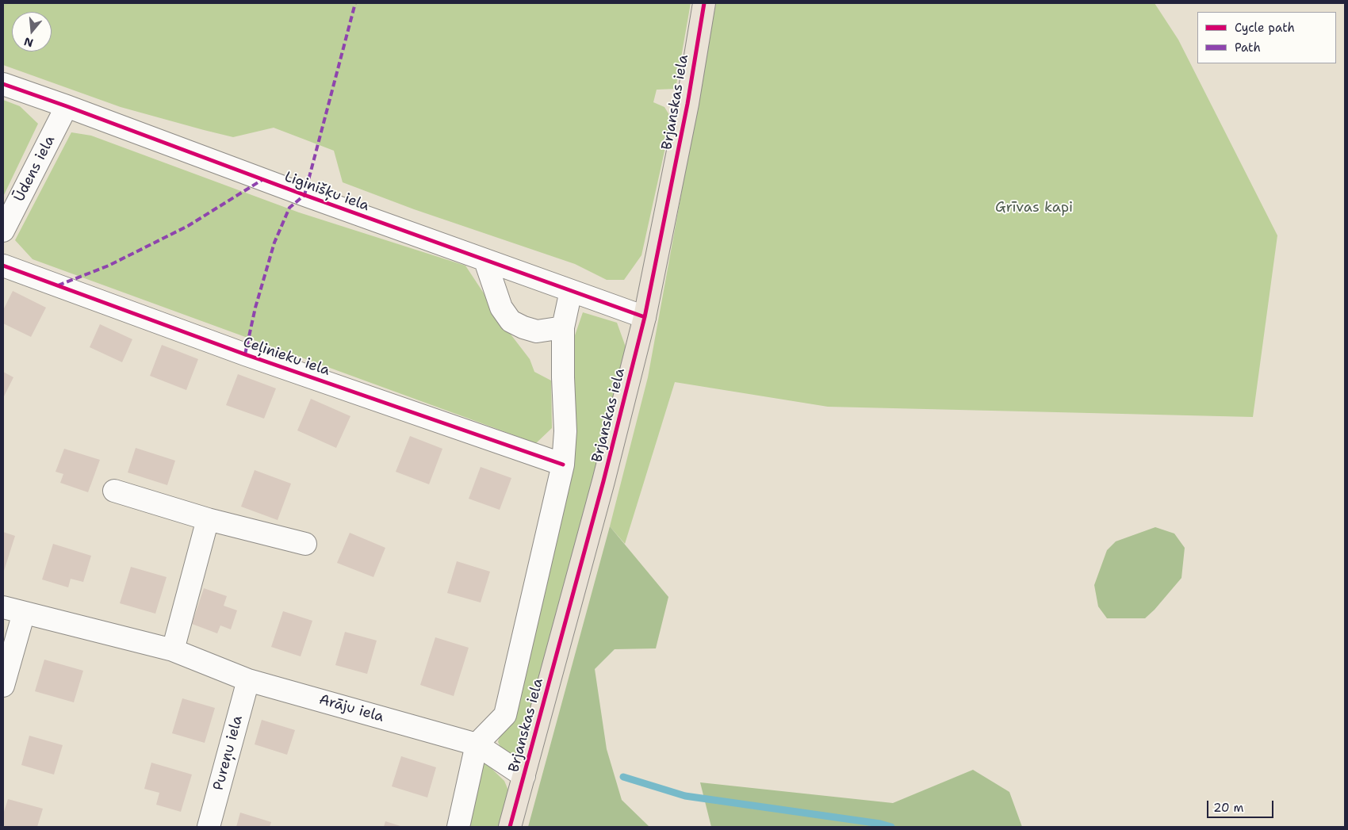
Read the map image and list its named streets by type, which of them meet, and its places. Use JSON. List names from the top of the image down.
{
  "streets": {
    "main road": ["Brjanskas iela"],
    "street": [
      "Ūdens iela",
      "Liginišķu iela",
      "Ceļinieku iela",
      "Arāju iela",
      "Pureņu iela"
    ]
  },
  "crossings": [
    ["Brjanskas iela", "Liginišķu iela"],
    ["Brjanskas iela", "Arāju iela"],
    ["Ūdens iela", "Liginišķu iela"],
    ["Arāju iela", "Pureņu iela"]
  ],
  "parks": ["Grīvas kapi"],
  "legend": ["Cycle path", "Path"],
  "scale_bar": "20 m",
  "north": "bottom"
}
